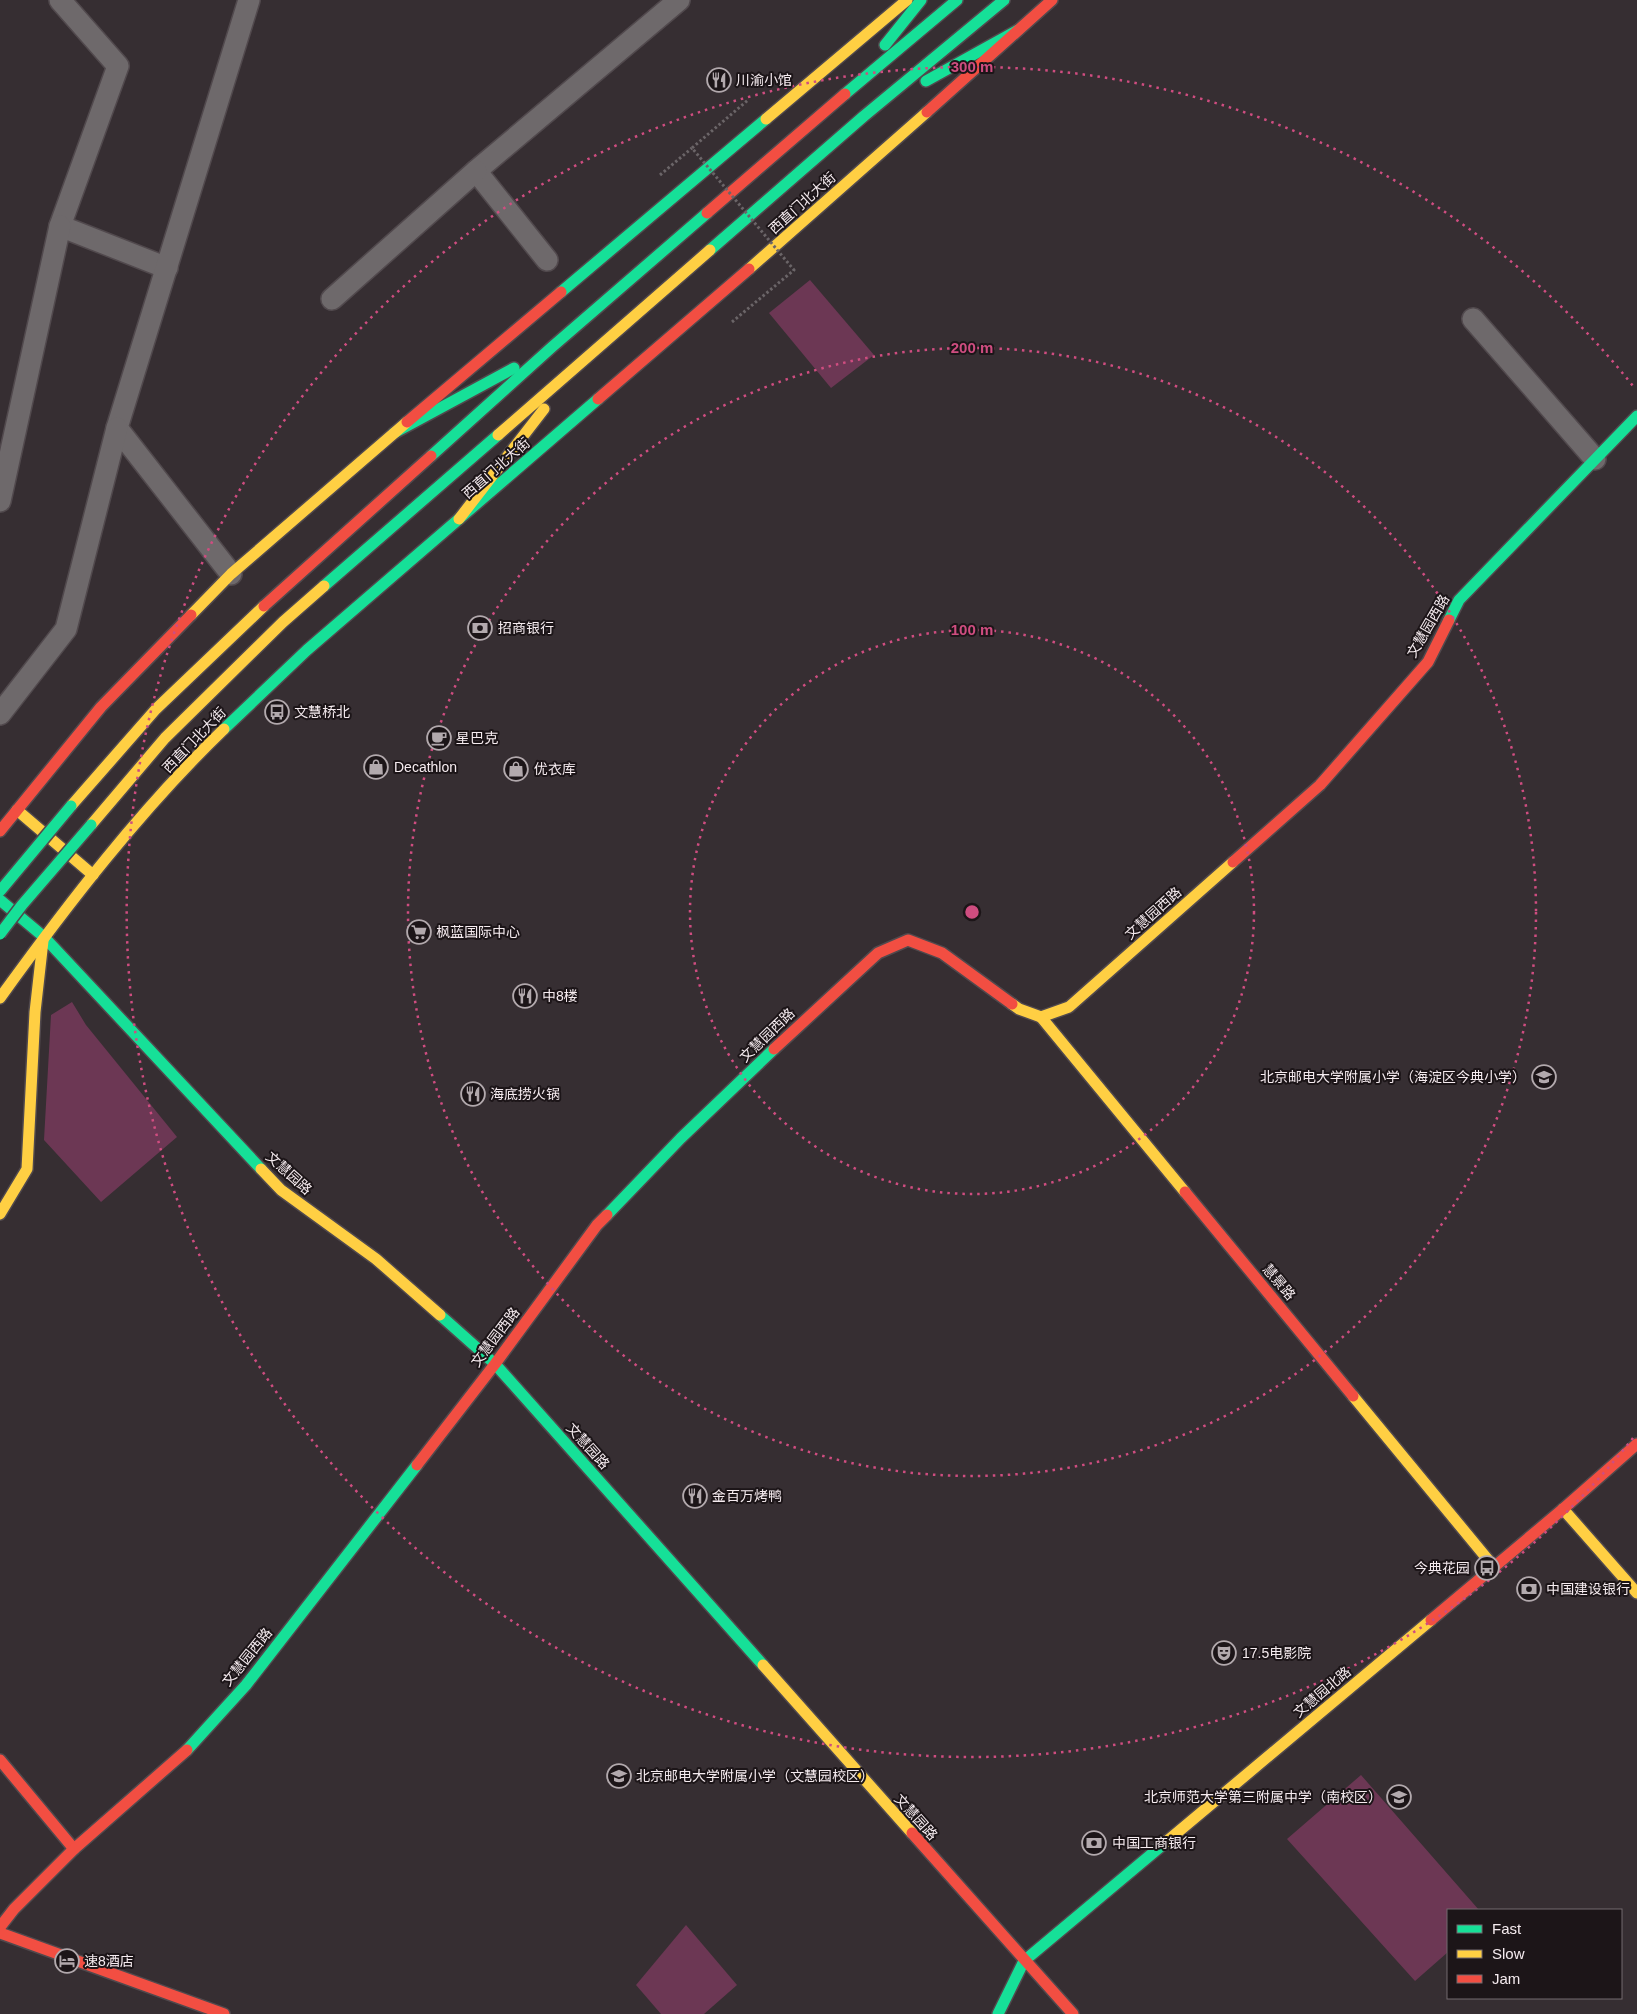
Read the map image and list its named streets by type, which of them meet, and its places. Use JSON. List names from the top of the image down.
{
  "streets": {
    "main road": [
      "西直门北大街",
      "文慧园西路",
      "文慧园路",
      "慧景路",
      "文慧园北路"
    ]
  },
  "crossings": [
    ["西直门北大街", "文慧园路"],
    ["文慧园西路", "文慧园路"],
    ["文慧园西路", "慧景路"],
    ["文慧园路", "文慧园北路"],
    ["慧景路", "文慧园北路"]
  ],
  "places": {
    "restaurant": [
      "川渝小馆",
      "中8楼",
      "海底捞火锅",
      "金百万烤鸭"
    ],
    "bank": ["招商银行", "中国建设银行", "中国工商银行"],
    "bus stop": ["文慧桥北", "今典花园"],
    "cafe": ["星巴克"],
    "shop": ["Decathlon", "优衣库"],
    "supermarket": ["枫蓝国际中心"],
    "school or university": ["北京邮电大学附属小学（海淀区今典小学）", "北京邮电大学附属小学（文慧园校区）", "北京师范大学第三附属中学（南校区）"],
    "theatre": ["17.5电影院"],
    "hotel": ["速8酒店"]
  },
  "legend": ["Fast", "Slow", "Jam"],
  "rings": ["300 m", "200 m", "100 m"]
}
